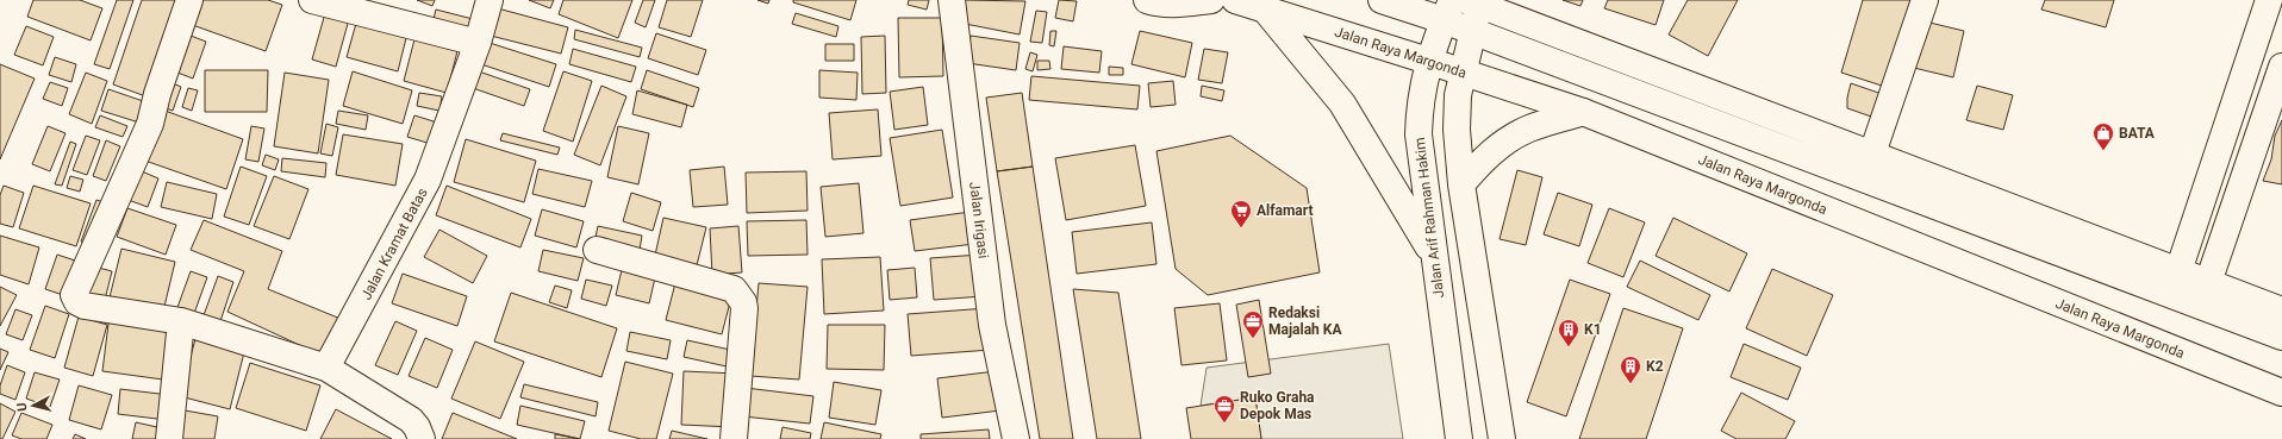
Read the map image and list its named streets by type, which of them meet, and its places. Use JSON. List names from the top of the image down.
{
  "streets": {
    "main road": [
      "Jalan Raya Margonda",
      "Jalan Arif Rahman Hakim",
      "Jalan Irigasi",
      "Jalan Kramat Batas"
    ]
  },
  "crossings": [
    ["Jalan Raya Margonda", "Jalan Arif Rahman Hakim"]
  ],
  "places": {
    "shop": ["BATA"],
    "supermarket": ["Alfamart"],
    "office": ["Redaksi Majalah KA", "Ruko Graha Depok Mas"],
    "building": ["K1", "K2"]
  },
  "north": "left"
}
